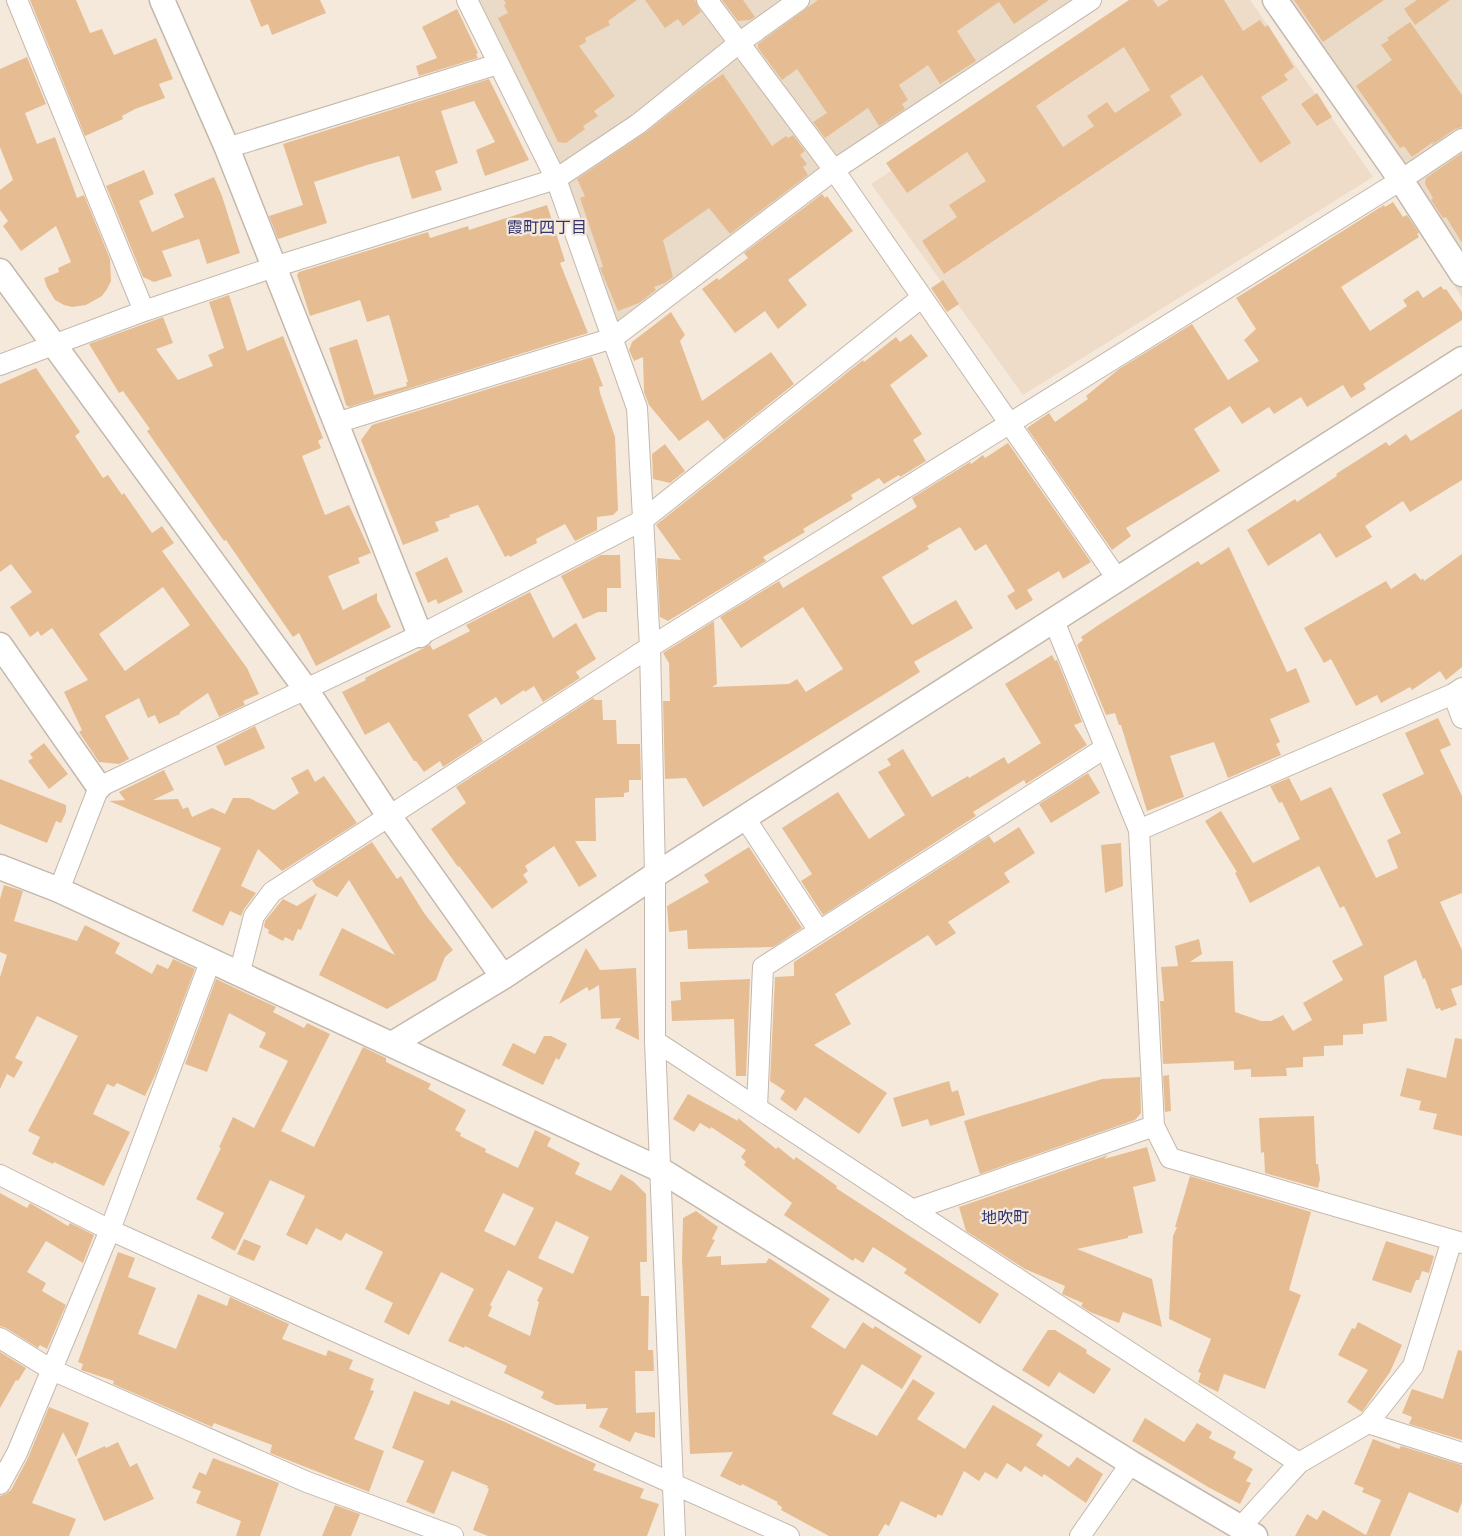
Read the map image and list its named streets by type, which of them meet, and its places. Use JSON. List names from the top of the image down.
{
  "districts": ["霞町四丁目", "地吹町"]
}
